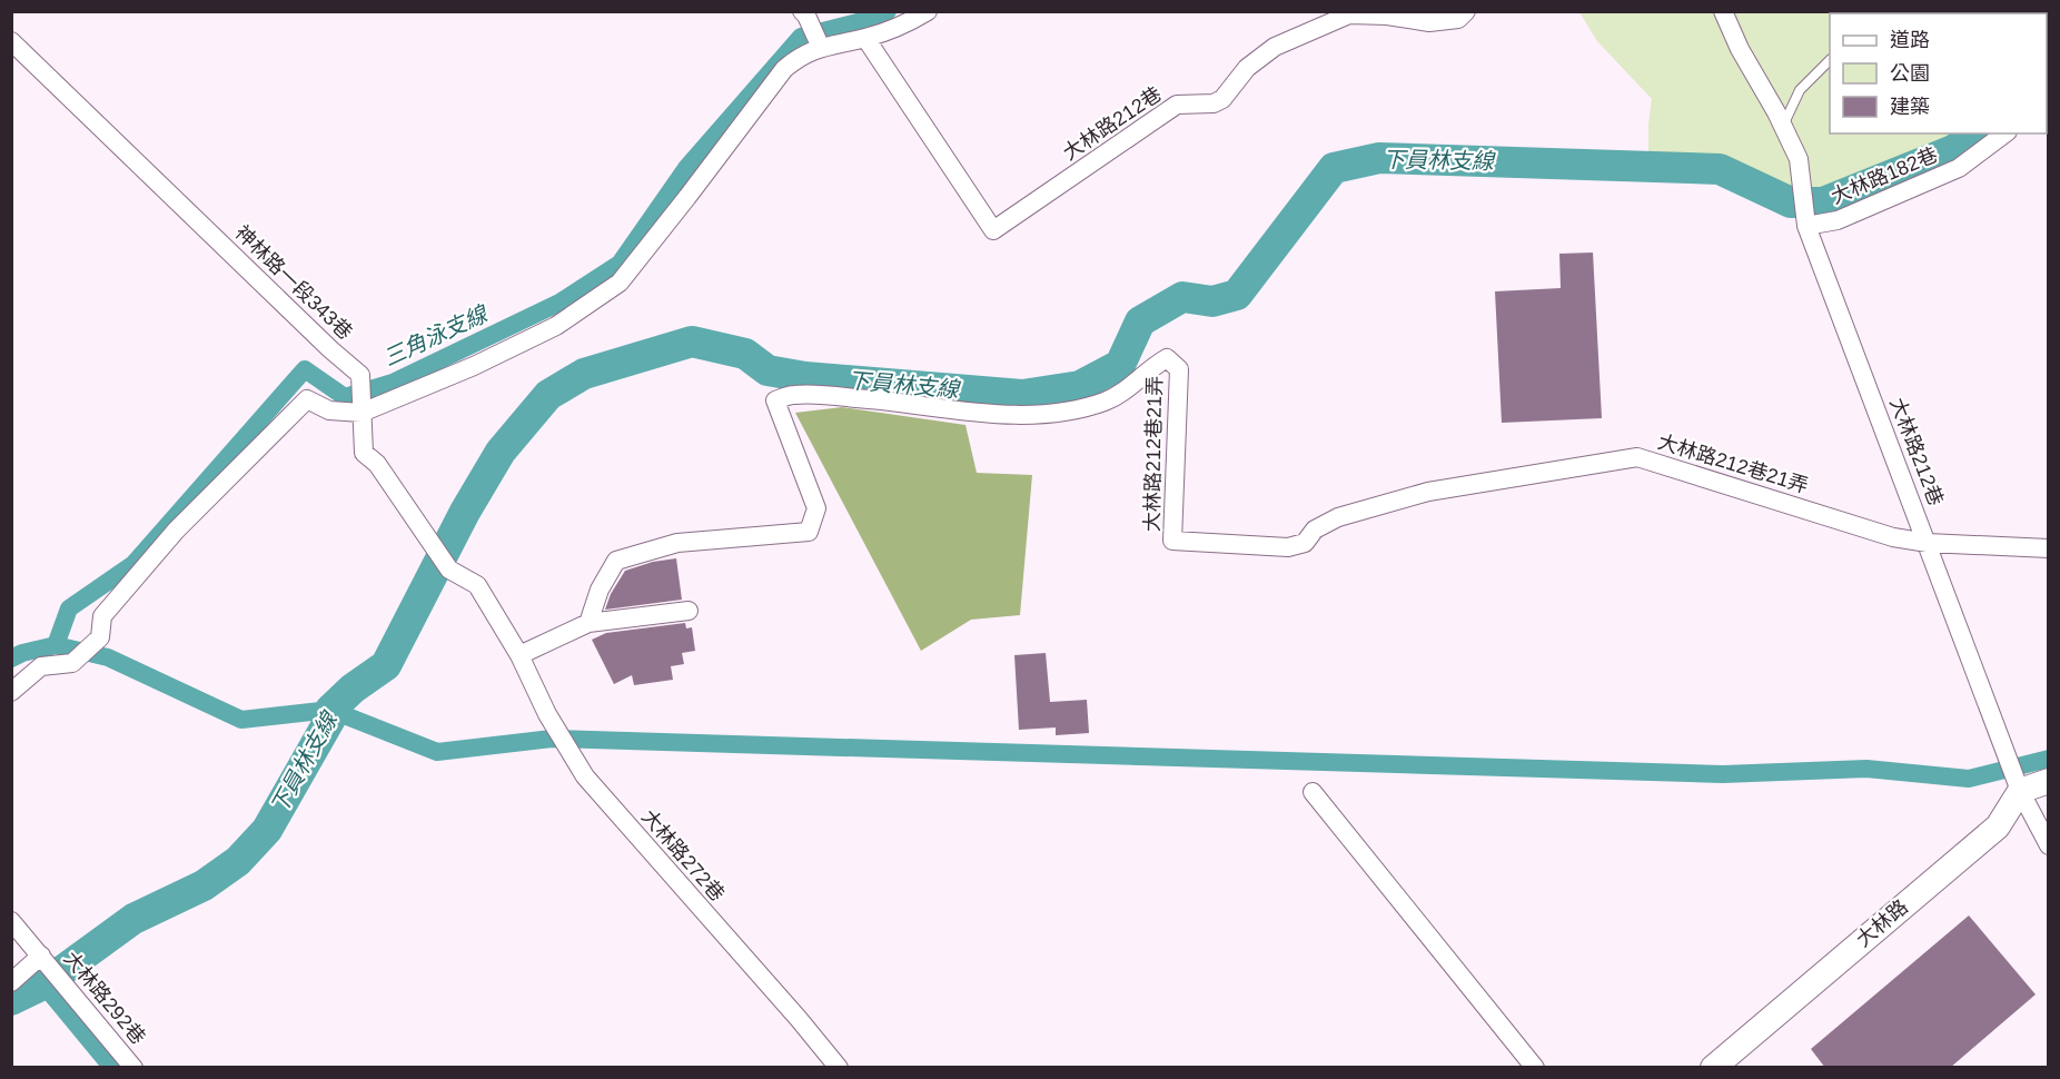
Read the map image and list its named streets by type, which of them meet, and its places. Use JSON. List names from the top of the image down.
{
  "streets": {
    "street": [
      "大林路212巷",
      "大林路182巷",
      "神林路一段343巷",
      "大林路212巷21弄",
      "大林路272巷",
      "大林路",
      "大林路292巷"
    ]
  },
  "crossings": [
    ["大林路212巷", "大林路182巷"],
    ["大林路212巷", "大林路212巷21弄"],
    ["大林路212巷", "大林路"],
    ["神林路一段343巷", "大林路272巷"]
  ],
  "water": ["下員林支線", "三角泳支線"],
  "legend": ["道路", "公園", "建築"]
}
